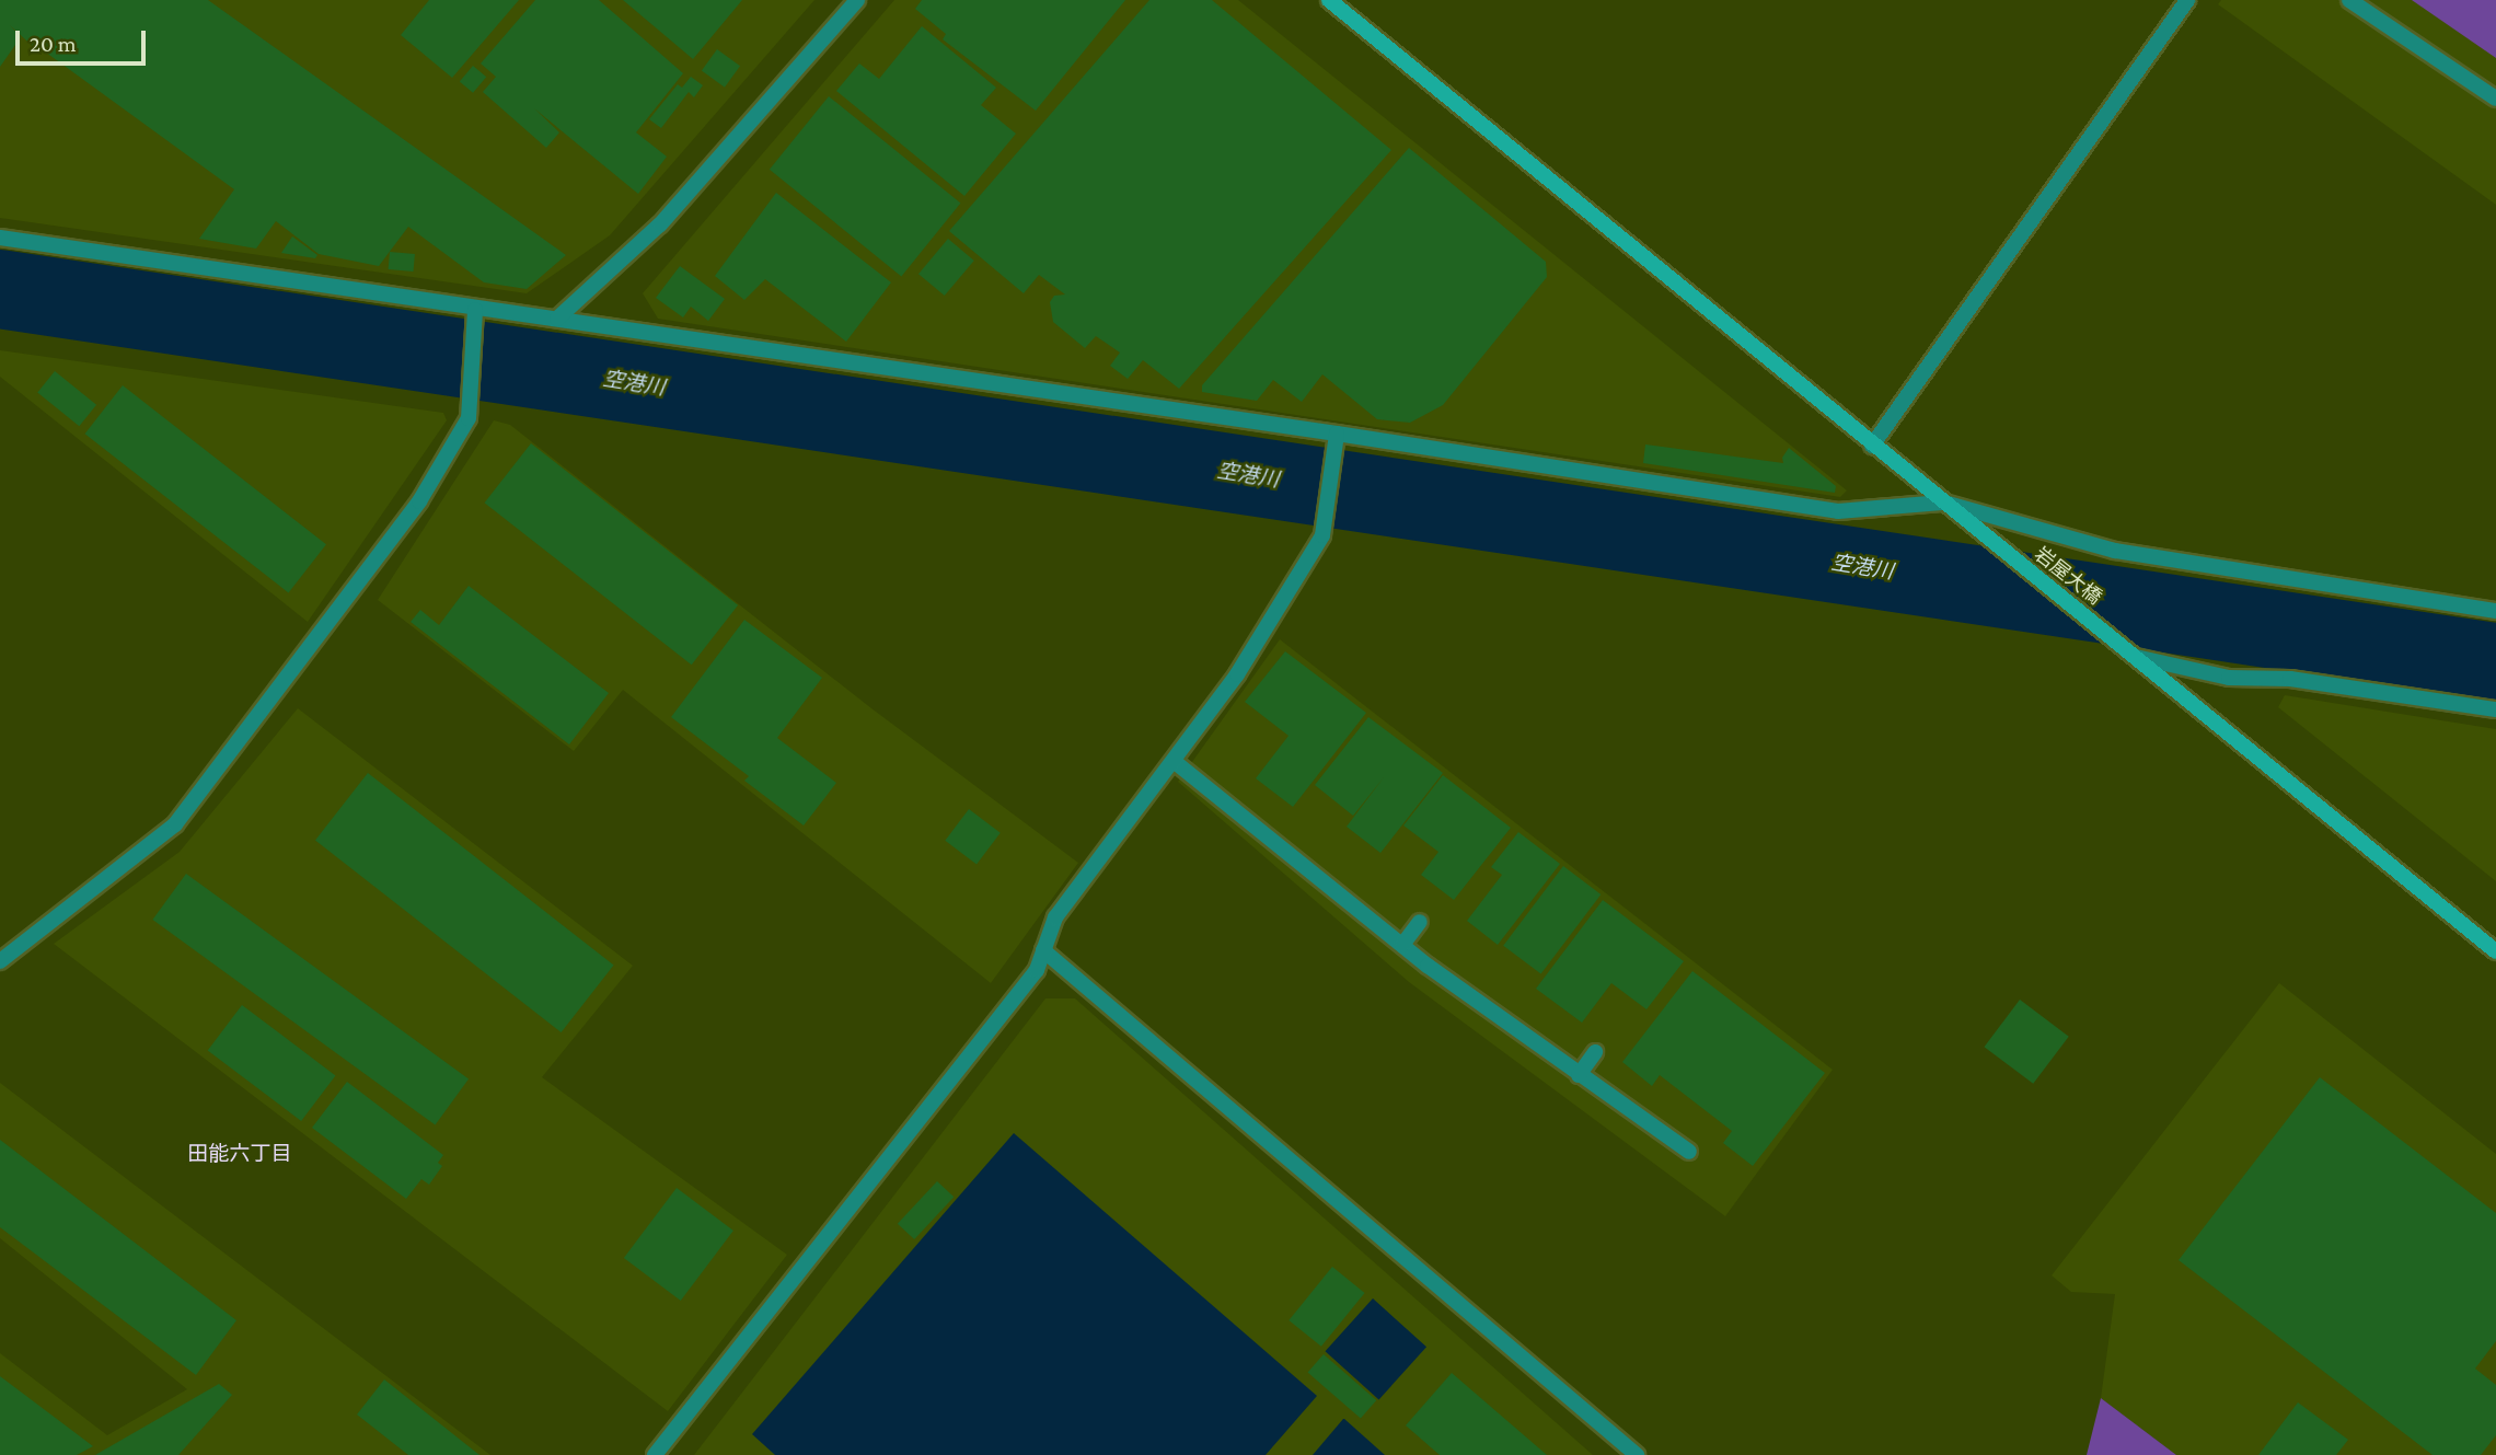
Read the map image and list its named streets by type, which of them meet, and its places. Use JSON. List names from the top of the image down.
{
  "streets": {
    "street": ["岩屋大橋"]
  },
  "districts": ["田能六丁目"],
  "water": ["空港川"],
  "scale_bar": "20 m"
}
